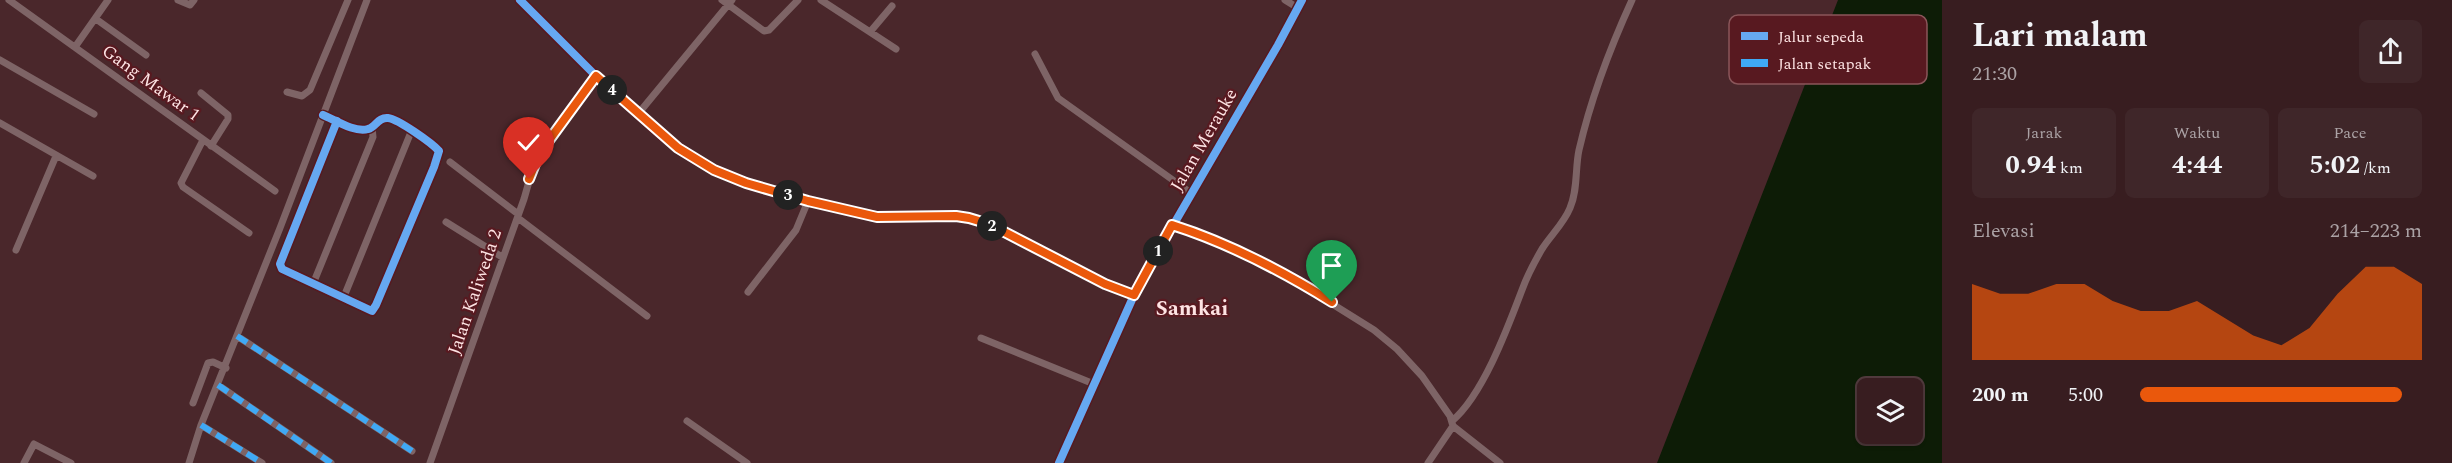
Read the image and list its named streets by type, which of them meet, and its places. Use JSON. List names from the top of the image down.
{
  "streets": {
    "street": ["Gang Mawar 1", "Jalan Merauke", "Jalan Kaliweda 2"]
  },
  "districts": ["Samkai"],
  "legend": ["Jalur sepeda", "Jalan setapak"],
  "page": {
    "heading": ["Lari malam", "21:30"],
    "pins": [
      "4",
      "3",
      "2",
      "1"
    ],
    "stats": [
      ["Jarak", "0.94 km"],
      ["Waktu", "4:44"],
      ["Pace", "5:02 /km"]
    ],
    "chart": ["Elevasi", "214–223 m"],
    "list": [
      {
        "name": "200 m",
        "note": "5:00"
      }
    ]
  }
}
